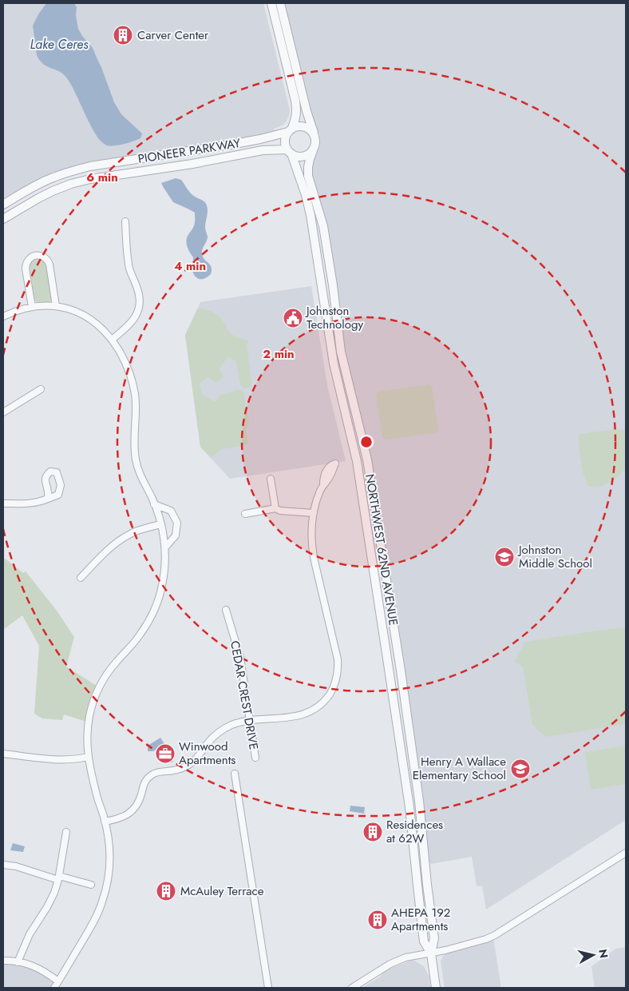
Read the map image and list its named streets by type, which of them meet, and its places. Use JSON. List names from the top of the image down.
{
  "streets": {
    "street": ["PIONEER PARKWAY", "NORTHWEST 62ND AVENUE", "CEDAR CREST DRIVE"]
  },
  "crossings": [
    ["PIONEER PARKWAY", "NORTHWEST 62ND AVENUE"]
  ],
  "water": ["Lake Ceres"],
  "places": {
    "building": [
      "Carver Center",
      "Residences at 62W",
      "McAuley Terrace",
      "AHEPA 192 Apartments"
    ],
    "public building": ["Johnston Technology"],
    "school or university": ["Johnston Middle School", "Henry A Wallace Elementary School"],
    "office": ["Winwood Apartments"]
  },
  "north": "right",
  "rings": ["6 min", "4 min", "2 min"]
}
